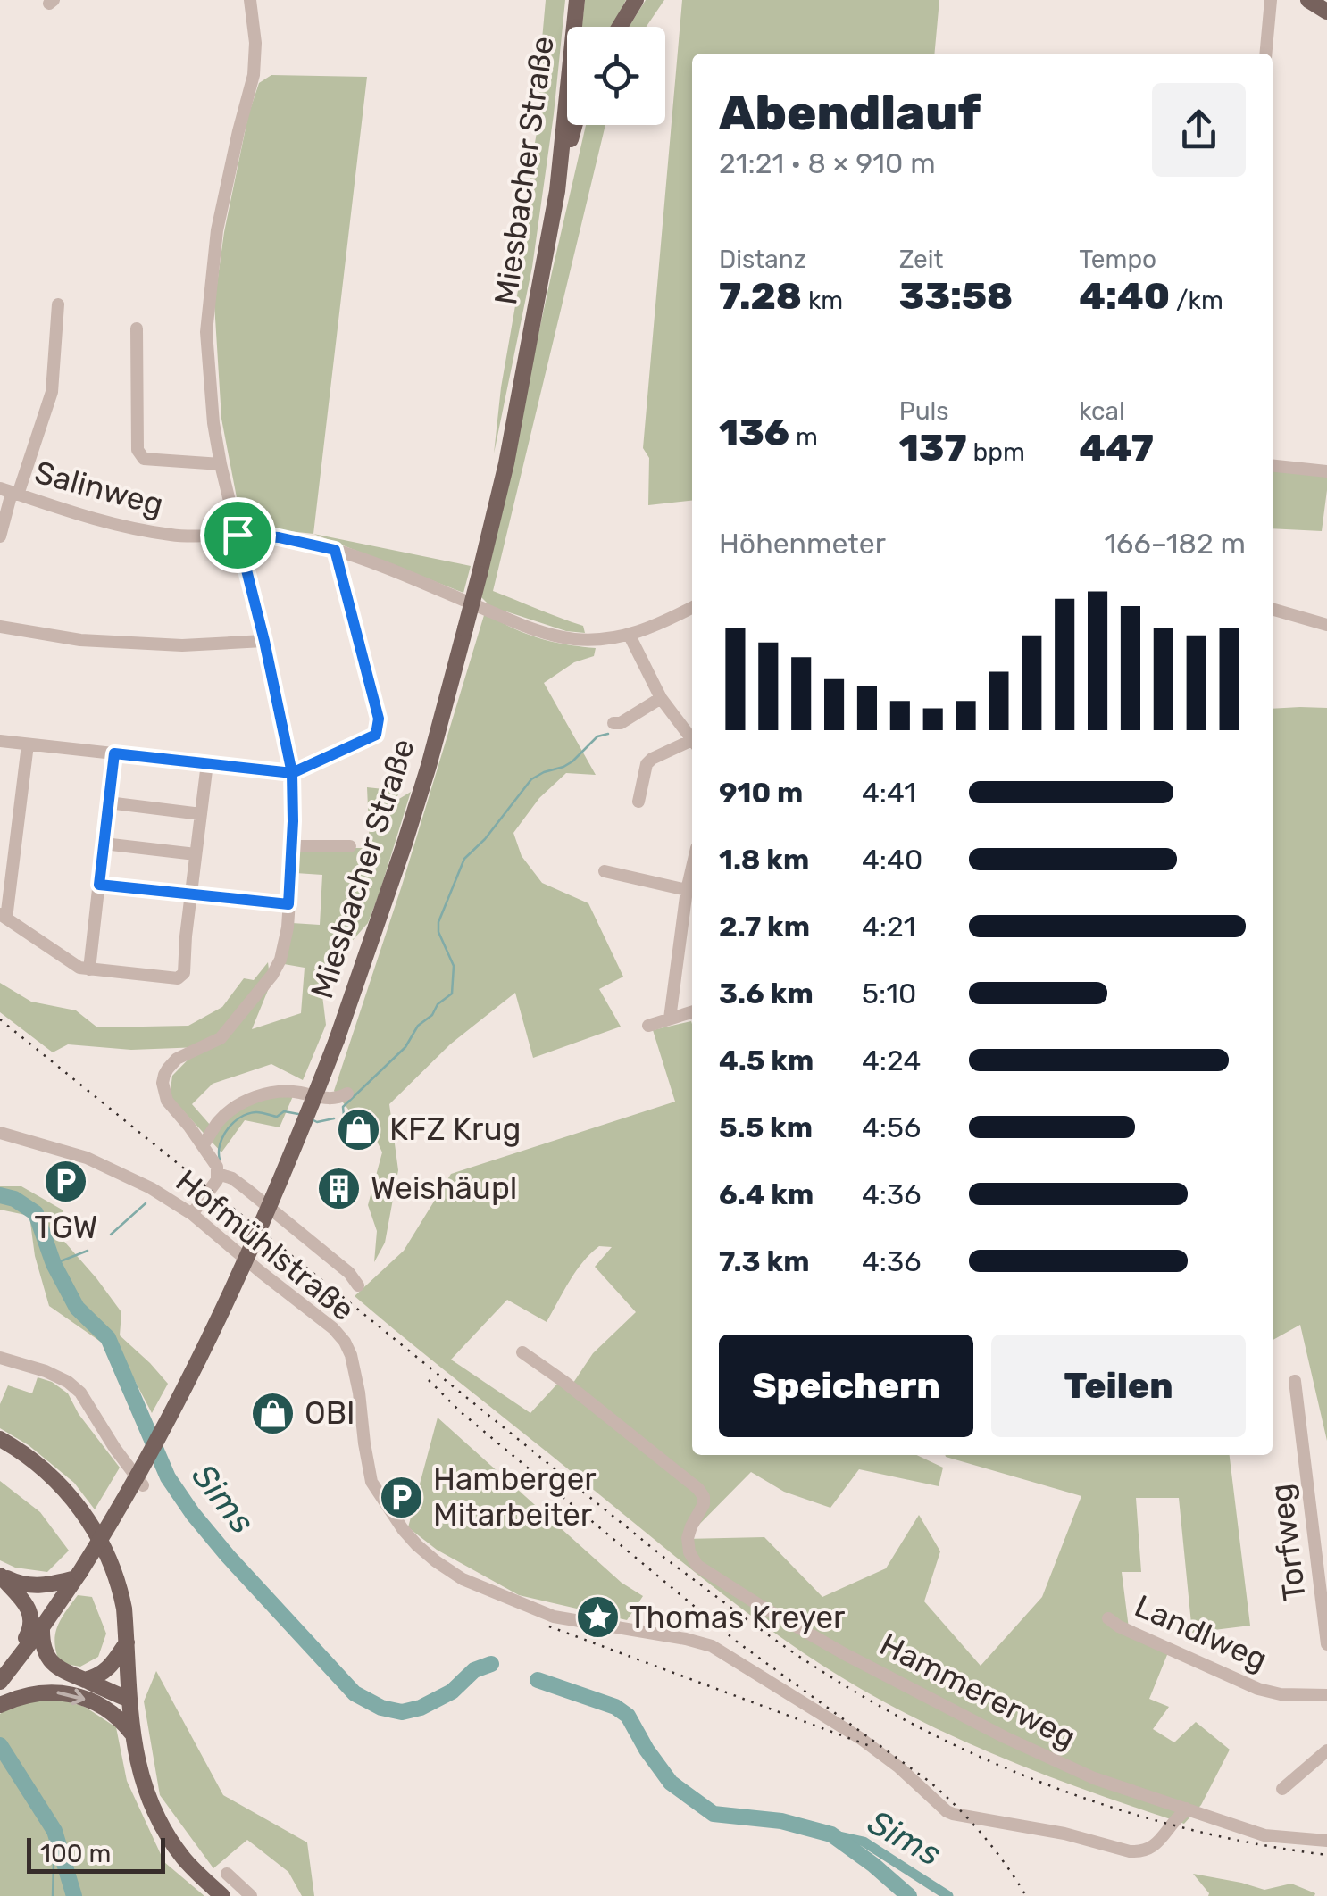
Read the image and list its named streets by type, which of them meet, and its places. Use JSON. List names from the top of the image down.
{
  "streets": {
    "main road": ["Miesbacher Straße"],
    "street": [
      "Salinweg",
      "Hofmühlstraße",
      "Torfweg",
      "Landlweg",
      "Hammererweg"
    ]
  },
  "crossings": [
    ["Hofmühlstraße", "Hammererweg"]
  ],
  "water": ["Sims"],
  "places": {
    "shop": ["KFZ Krug", "OBI"],
    "parking": ["TGW", "Hamberger Mitarbeiter"],
    "building": ["Weishäupl"],
    "place": ["Thomas Kreyer"]
  },
  "scale_bar": "100 m",
  "page": {
    "heading": ["Abendlauf", "21:21 · 8 × 910 m"],
    "stats": [
      ["Distanz", "7.28 km"],
      ["Zeit", "33:58"],
      ["Tempo", "4:40 /km"],
      ["136 m"],
      ["Puls", "137 bpm"],
      ["kcal", "447"]
    ],
    "chart": ["Höhenmeter", "166–182 m"],
    "list": [
      {
        "name": "910 m",
        "note": "4:41"
      },
      {
        "name": "1.8 km",
        "note": "4:40"
      },
      {
        "name": "2.7 km",
        "note": "4:21"
      },
      {
        "name": "3.6 km",
        "note": "5:10"
      },
      {
        "name": "4.5 km",
        "note": "4:24"
      },
      {
        "name": "5.5 km",
        "note": "4:56"
      },
      {
        "name": "6.4 km",
        "note": "4:36"
      },
      {
        "name": "7.3 km",
        "note": "4:36"
      }
    ],
    "buttons": ["Speichern", "Teilen"],
    "scale": "100 m"
  }
}
